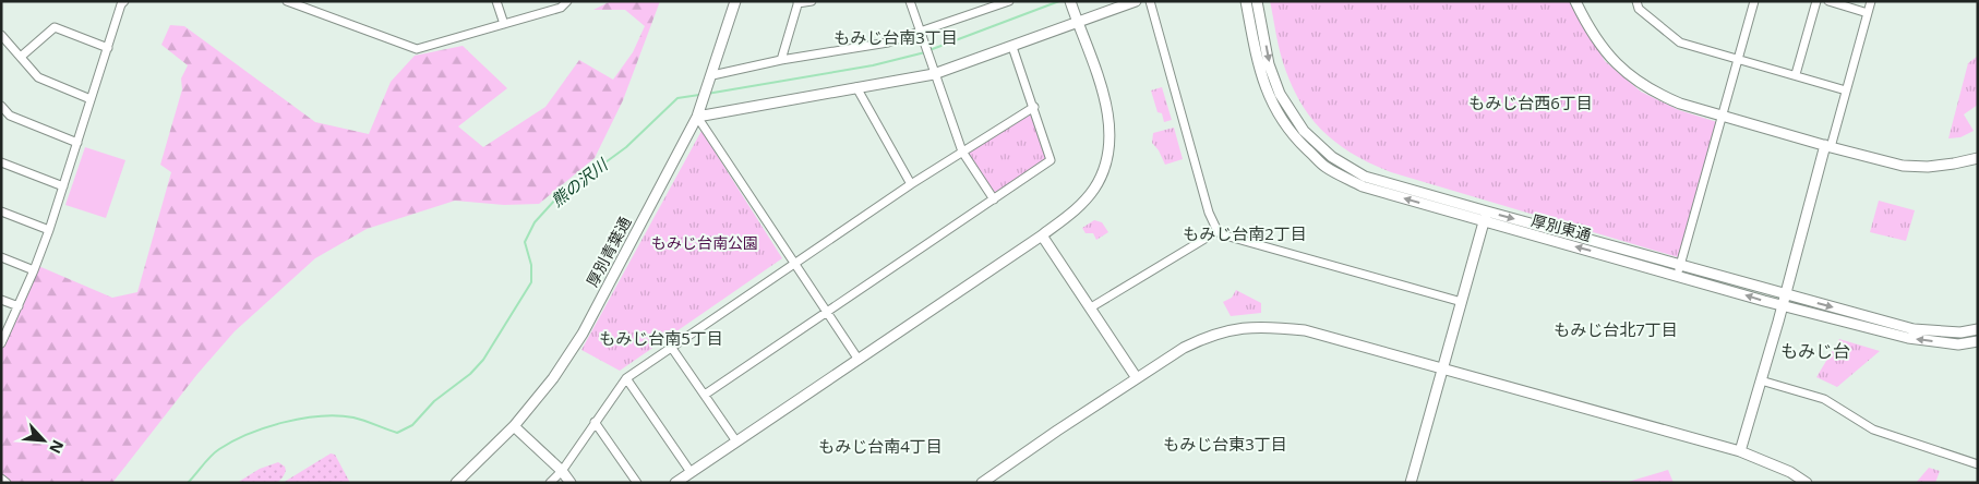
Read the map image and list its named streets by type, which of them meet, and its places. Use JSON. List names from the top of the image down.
{
  "streets": {
    "street": ["厚別東通", "厚別青葉通"]
  },
  "districts": [
    "もみじ台南3丁目",
    "もみじ台西6丁目",
    "もみじ台南2丁目",
    "もみじ台北7丁目",
    "もみじ台南5丁目",
    "もみじ台",
    "もみじ台東3丁目",
    "もみじ台南4丁目"
  ],
  "water": ["熊の沢川"],
  "parks": ["もみじ台南公園"],
  "north": "bottom right"
}
